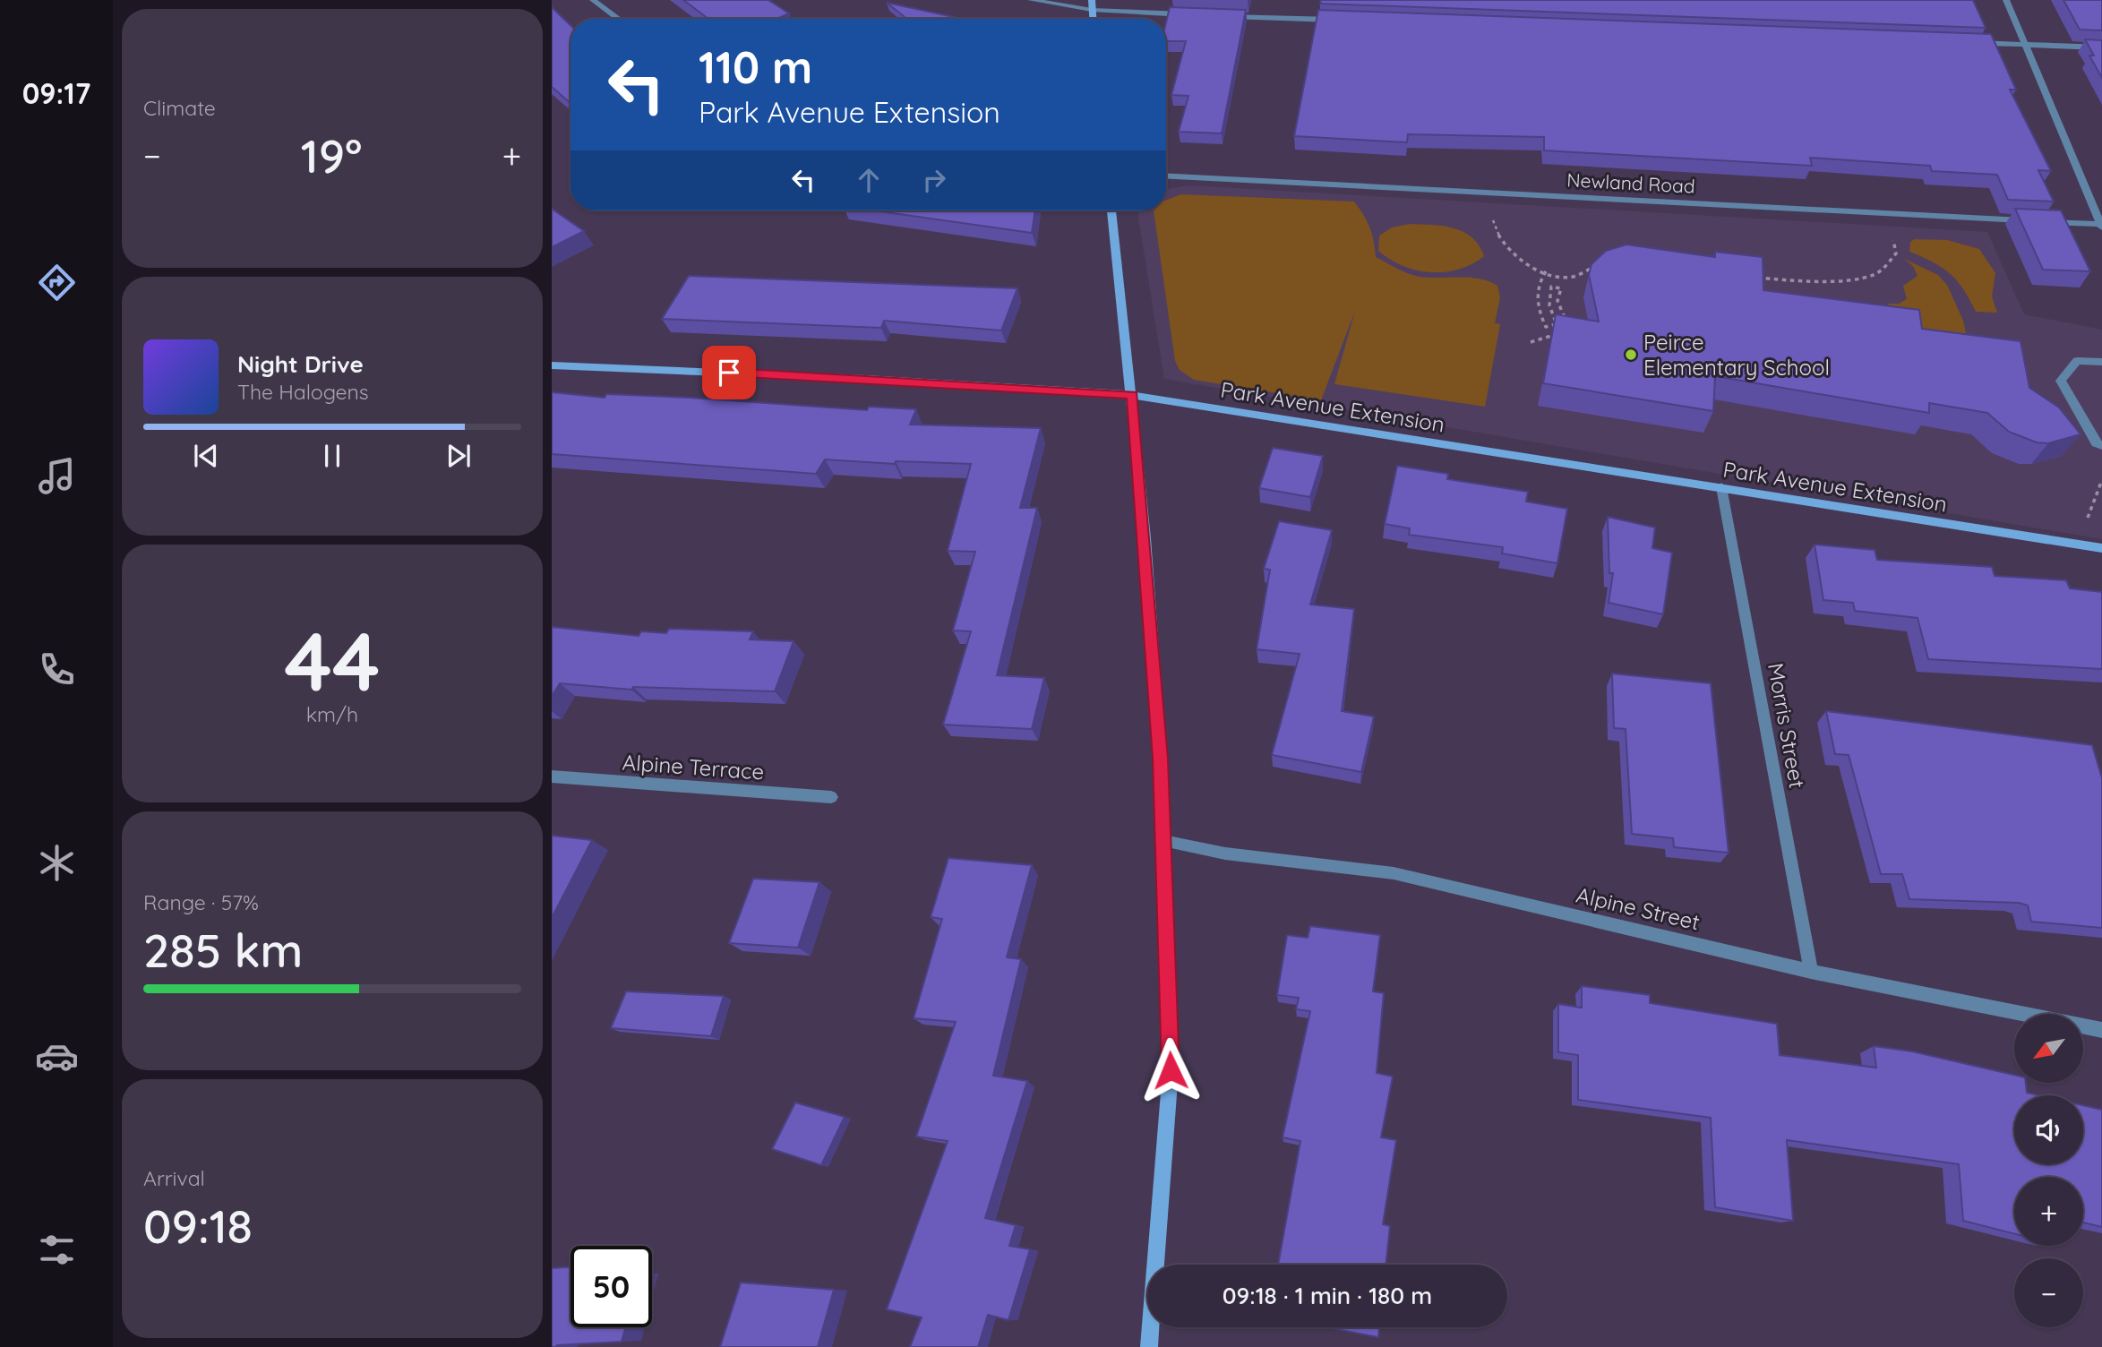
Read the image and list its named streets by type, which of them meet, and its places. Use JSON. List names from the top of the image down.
{
  "streets": {
    "main road": ["Park Avenue Extension"],
    "street": [
      "Newland Road",
      "Morris Street",
      "Alpine Terrace",
      "Alpine Street"
    ]
  },
  "crossings": [
    ["Park Avenue Extension", "Morris Street"],
    ["Morris Street", "Alpine Street"]
  ],
  "places": ["Peirce Elementary School"],
  "north": "bottom left",
  "page": {
    "tabs": "09:17",
    "tile": [
      "Climate",
      ["44", "km/h"],
      ["Range · 57%", "285 km"],
      ["Arrival", "09:18"]
    ],
    "turn": ["110 m", "Park Avenue Extension"],
    "heat": ["−", "19°", "+"],
    "song": ["Night Drive", "The Halogens"],
    "map_buttons": ["+", "−"],
    "limit": "50",
    "trip": "09:18 · 1 min · 180 m"
  }
}
